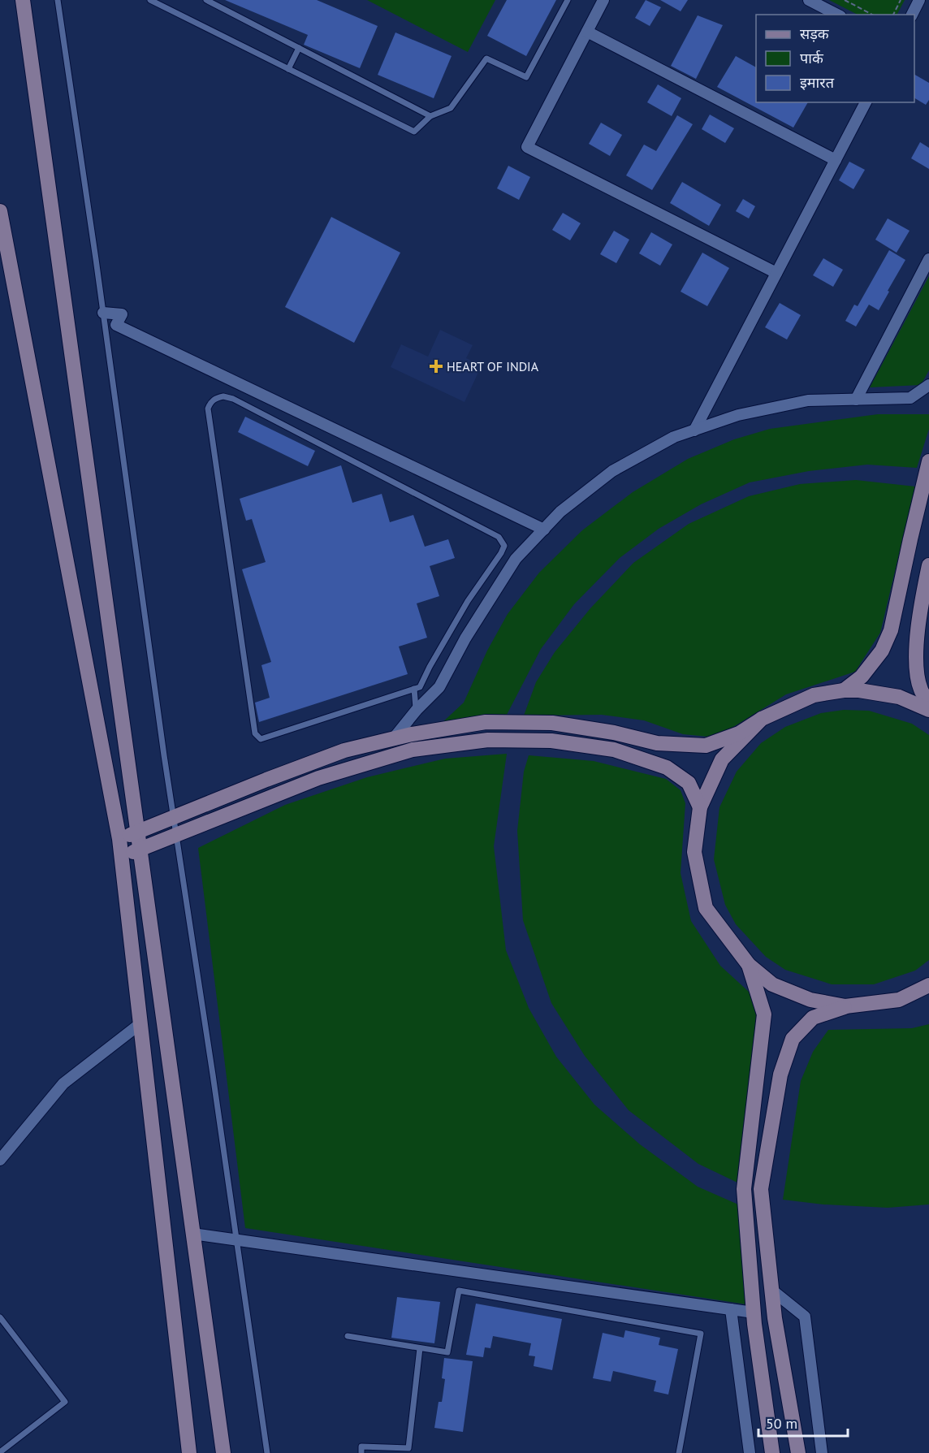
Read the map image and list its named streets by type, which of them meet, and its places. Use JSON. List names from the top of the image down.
{
  "places": {
    "health": ["HEART OF INDIA"]
  },
  "legend": ["सड़क", "पार्क", "इमारत"],
  "scale_bar": "50 m"
}
